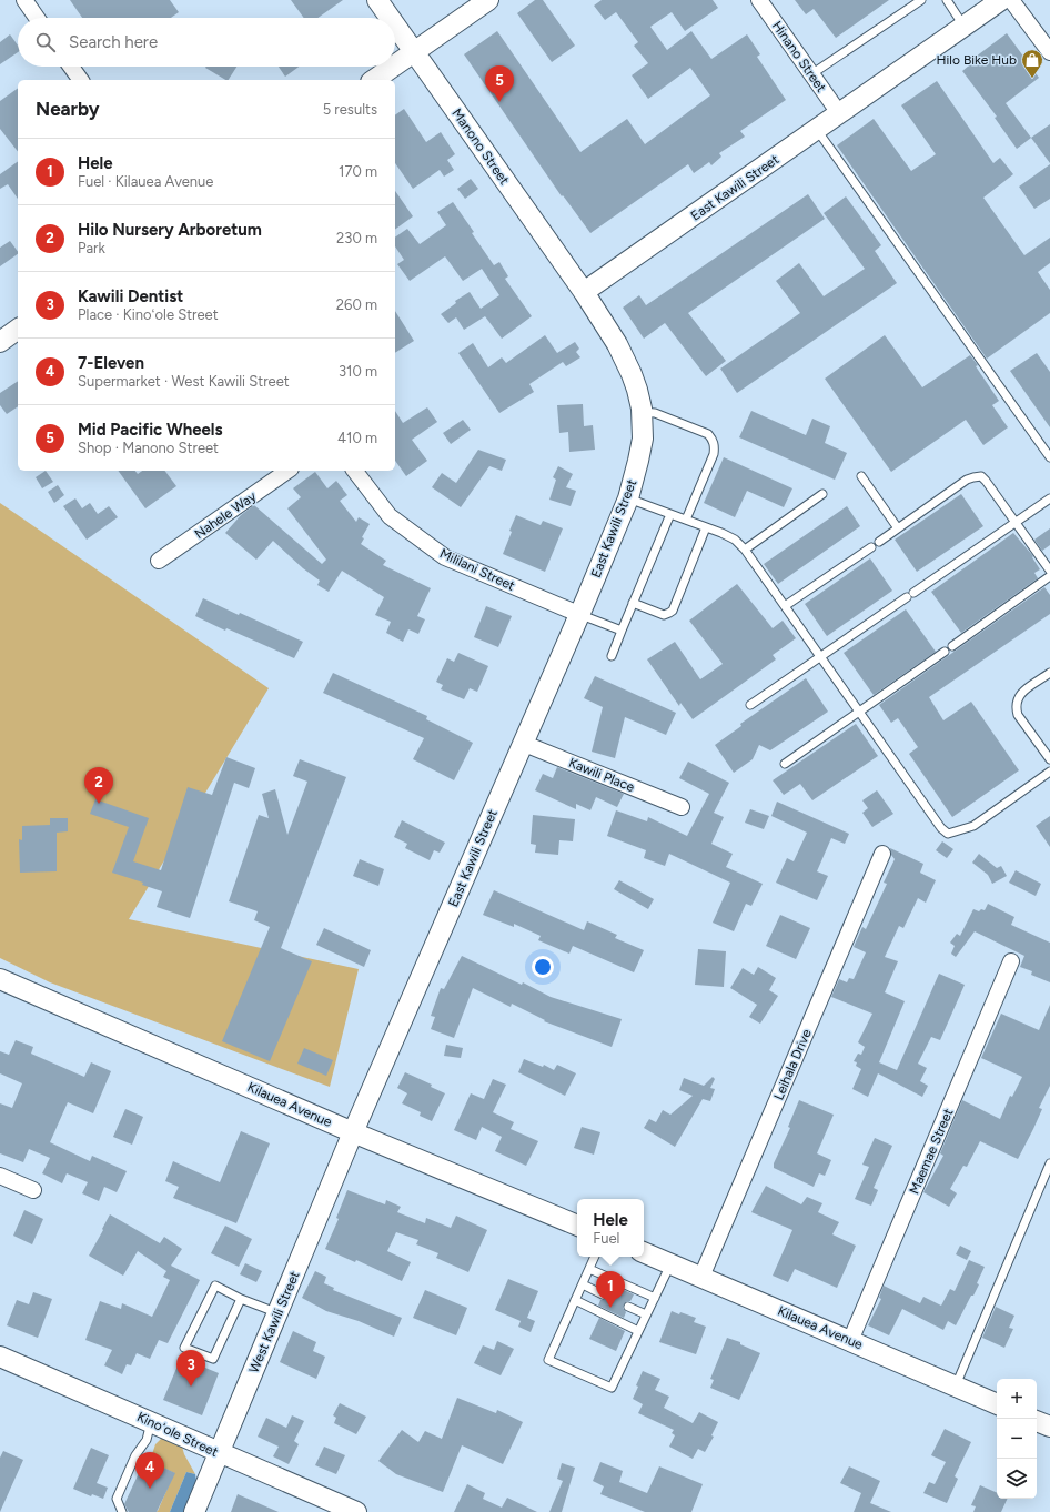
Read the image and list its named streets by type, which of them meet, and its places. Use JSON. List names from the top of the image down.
{
  "streets": {
    "street": [
      "Hinano Street",
      "Manono Street",
      "East Kawili Street",
      "Nahele Way",
      "Mililani Street",
      "Kawili Place",
      "Leihala Drive",
      "Kilauea Avenue",
      "Maemae Street",
      "West Kawili Street",
      "Kinoʻole Street"
    ]
  },
  "crossings": [
    ["Hinano Street", "East Kawili Street"],
    ["Manono Street", "East Kawili Street"],
    ["East Kawili Street", "Mililani Street"],
    ["East Kawili Street", "Kawili Place"],
    ["East Kawili Street", "Kilauea Avenue"],
    ["East Kawili Street", "West Kawili Street"],
    ["Leihala Drive", "Kilauea Avenue"],
    ["Kilauea Avenue", "Maemae Street"],
    ["Kilauea Avenue", "West Kawili Street"],
    ["West Kawili Street", "Kinoʻole Street"]
  ],
  "places": {
    "shop": ["Hilo Bike Hub"]
  },
  "page": {
    "search": "Search here",
    "pins": [
      "5",
      "2",
      "1",
      "3",
      "4"
    ],
    "heading": ["Nearby", "5 results"],
    "list": [
      {
        "mark": "1",
        "name": "Hele",
        "note": "Fuel · Kilauea Avenue",
        "value": "170 m"
      },
      {
        "mark": "2",
        "name": "Hilo Nursery Arboretum",
        "note": "Park",
        "value": "230 m"
      },
      {
        "mark": "3",
        "name": "Kawili Dentist",
        "note": "Place · Kinoʻole Street",
        "value": "260 m"
      },
      {
        "mark": "4",
        "name": "7-Eleven",
        "note": "Supermarket · West Kawili Street",
        "value": "310 m"
      },
      {
        "mark": "5",
        "name": "Mid Pacific Wheels",
        "note": "Shop · Manono Street",
        "value": "410 m"
      }
    ],
    "popup": ["Hele", "Fuel"],
    "map_buttons": ["+", "−"]
  }
}
